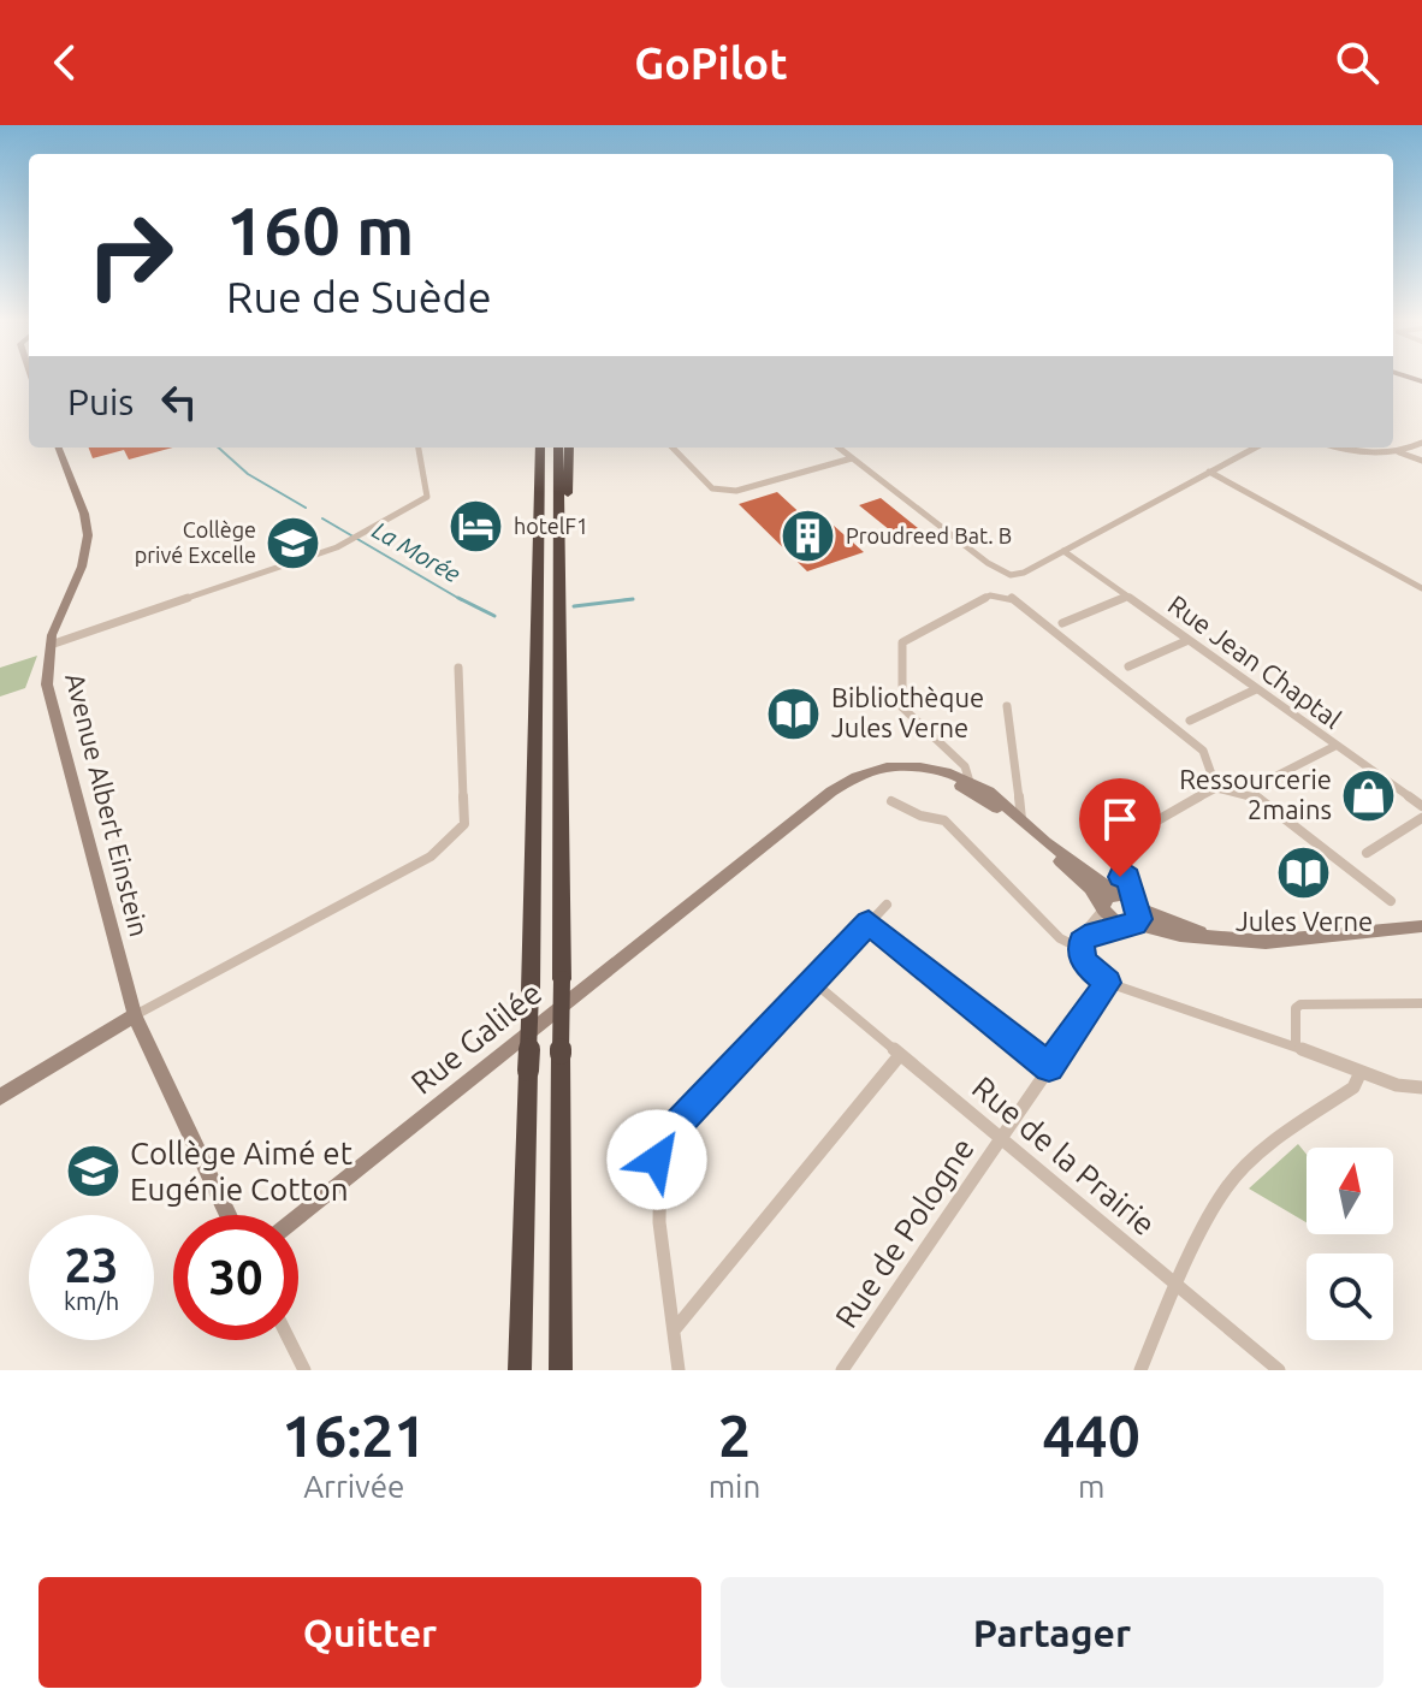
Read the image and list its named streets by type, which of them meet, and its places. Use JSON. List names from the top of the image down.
{
  "streets": {
    "street": [
      "Rue Jean Chaptal",
      "Avenue Albert Einstein",
      "Rue Galilée",
      "Rue de la Prairie",
      "Rue de Pologne"
    ]
  },
  "crossings": [
    ["Rue de la Prairie", "Rue de Pologne"]
  ],
  "water": ["La Morée"],
  "places": {
    "hotel": ["hotelF1"],
    "building": ["Proudreed Bat. B"],
    "school or university": ["Collège privé Excelle", "Collège Aimé et Eugénie Cotton"],
    "library": ["Bibliothèque Jules Verne", "Jules Verne"],
    "shop": ["Ressourcerie 2mains"]
  },
  "north": "top",
  "page": {
    "header": "GoPilot",
    "turn": ["160 m", "Rue de Suède"],
    "then": "Puis",
    "speed": "23 km/h",
    "limit": "30",
    "eta": [
      "16:21",
      "Arrivée",
      "2",
      "min",
      "440",
      "m"
    ],
    "buttons": ["Quitter", "Partager"]
  }
}
